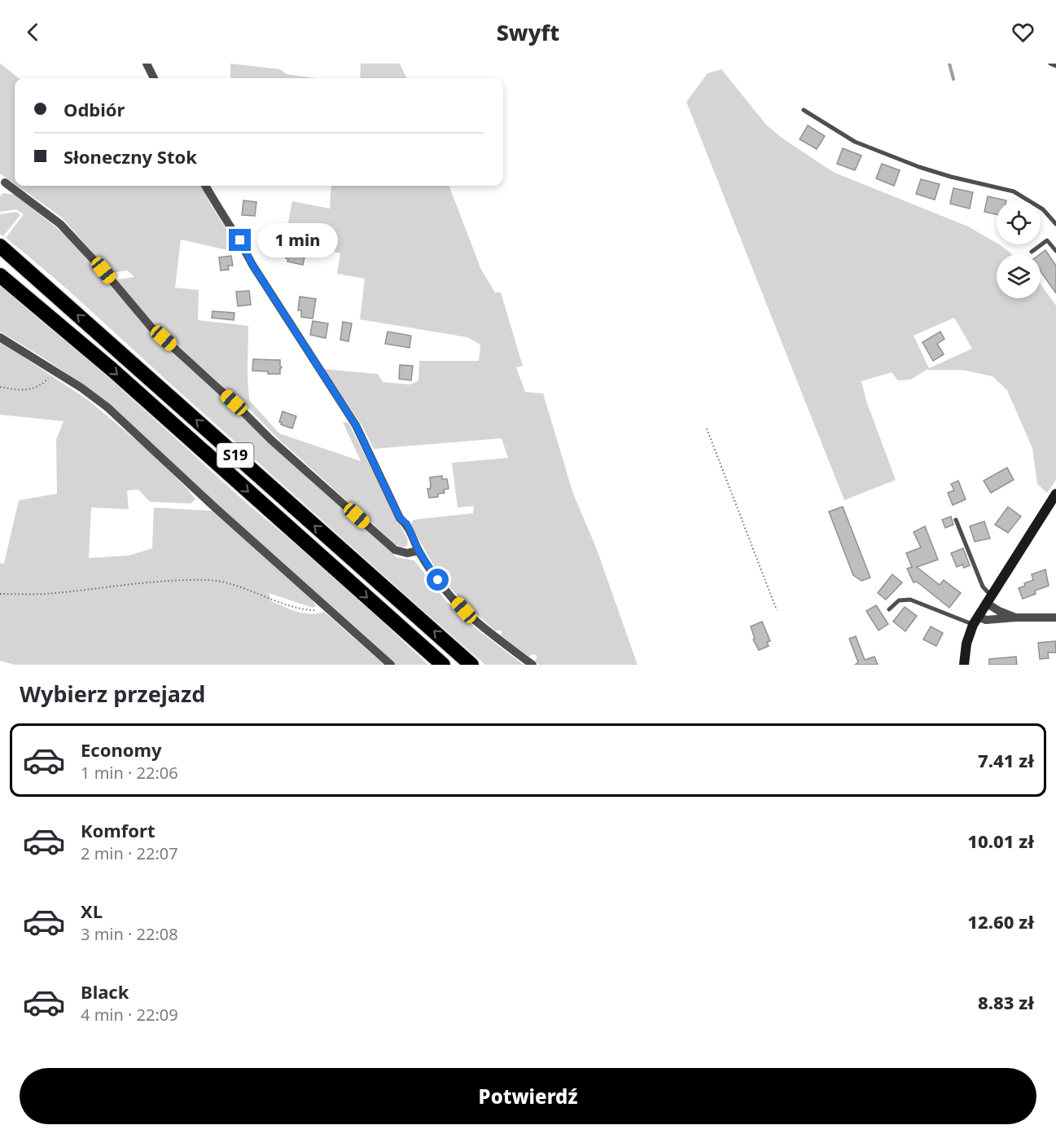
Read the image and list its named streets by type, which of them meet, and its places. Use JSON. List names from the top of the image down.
{
  "streets": {
    "highway": ["S19"]
  },
  "page": {
    "header": "Swyft",
    "banner": ["Odbiór", "Słoneczny Stok"],
    "bubble": "1 min",
    "heading": "Wybierz przejazd",
    "list": [
      {
        "name": "Economy",
        "note": "1 min · 22:06",
        "value": "7.41 zł"
      },
      {
        "name": "Komfort",
        "note": "2 min · 22:07",
        "value": "10.01 zł"
      },
      {
        "name": "XL",
        "note": "3 min · 22:08",
        "value": "12.60 zł"
      },
      {
        "name": "Black",
        "note": "4 min · 22:09",
        "value": "8.83 zł"
      }
    ],
    "buttons": "Potwierdź"
  }
}
